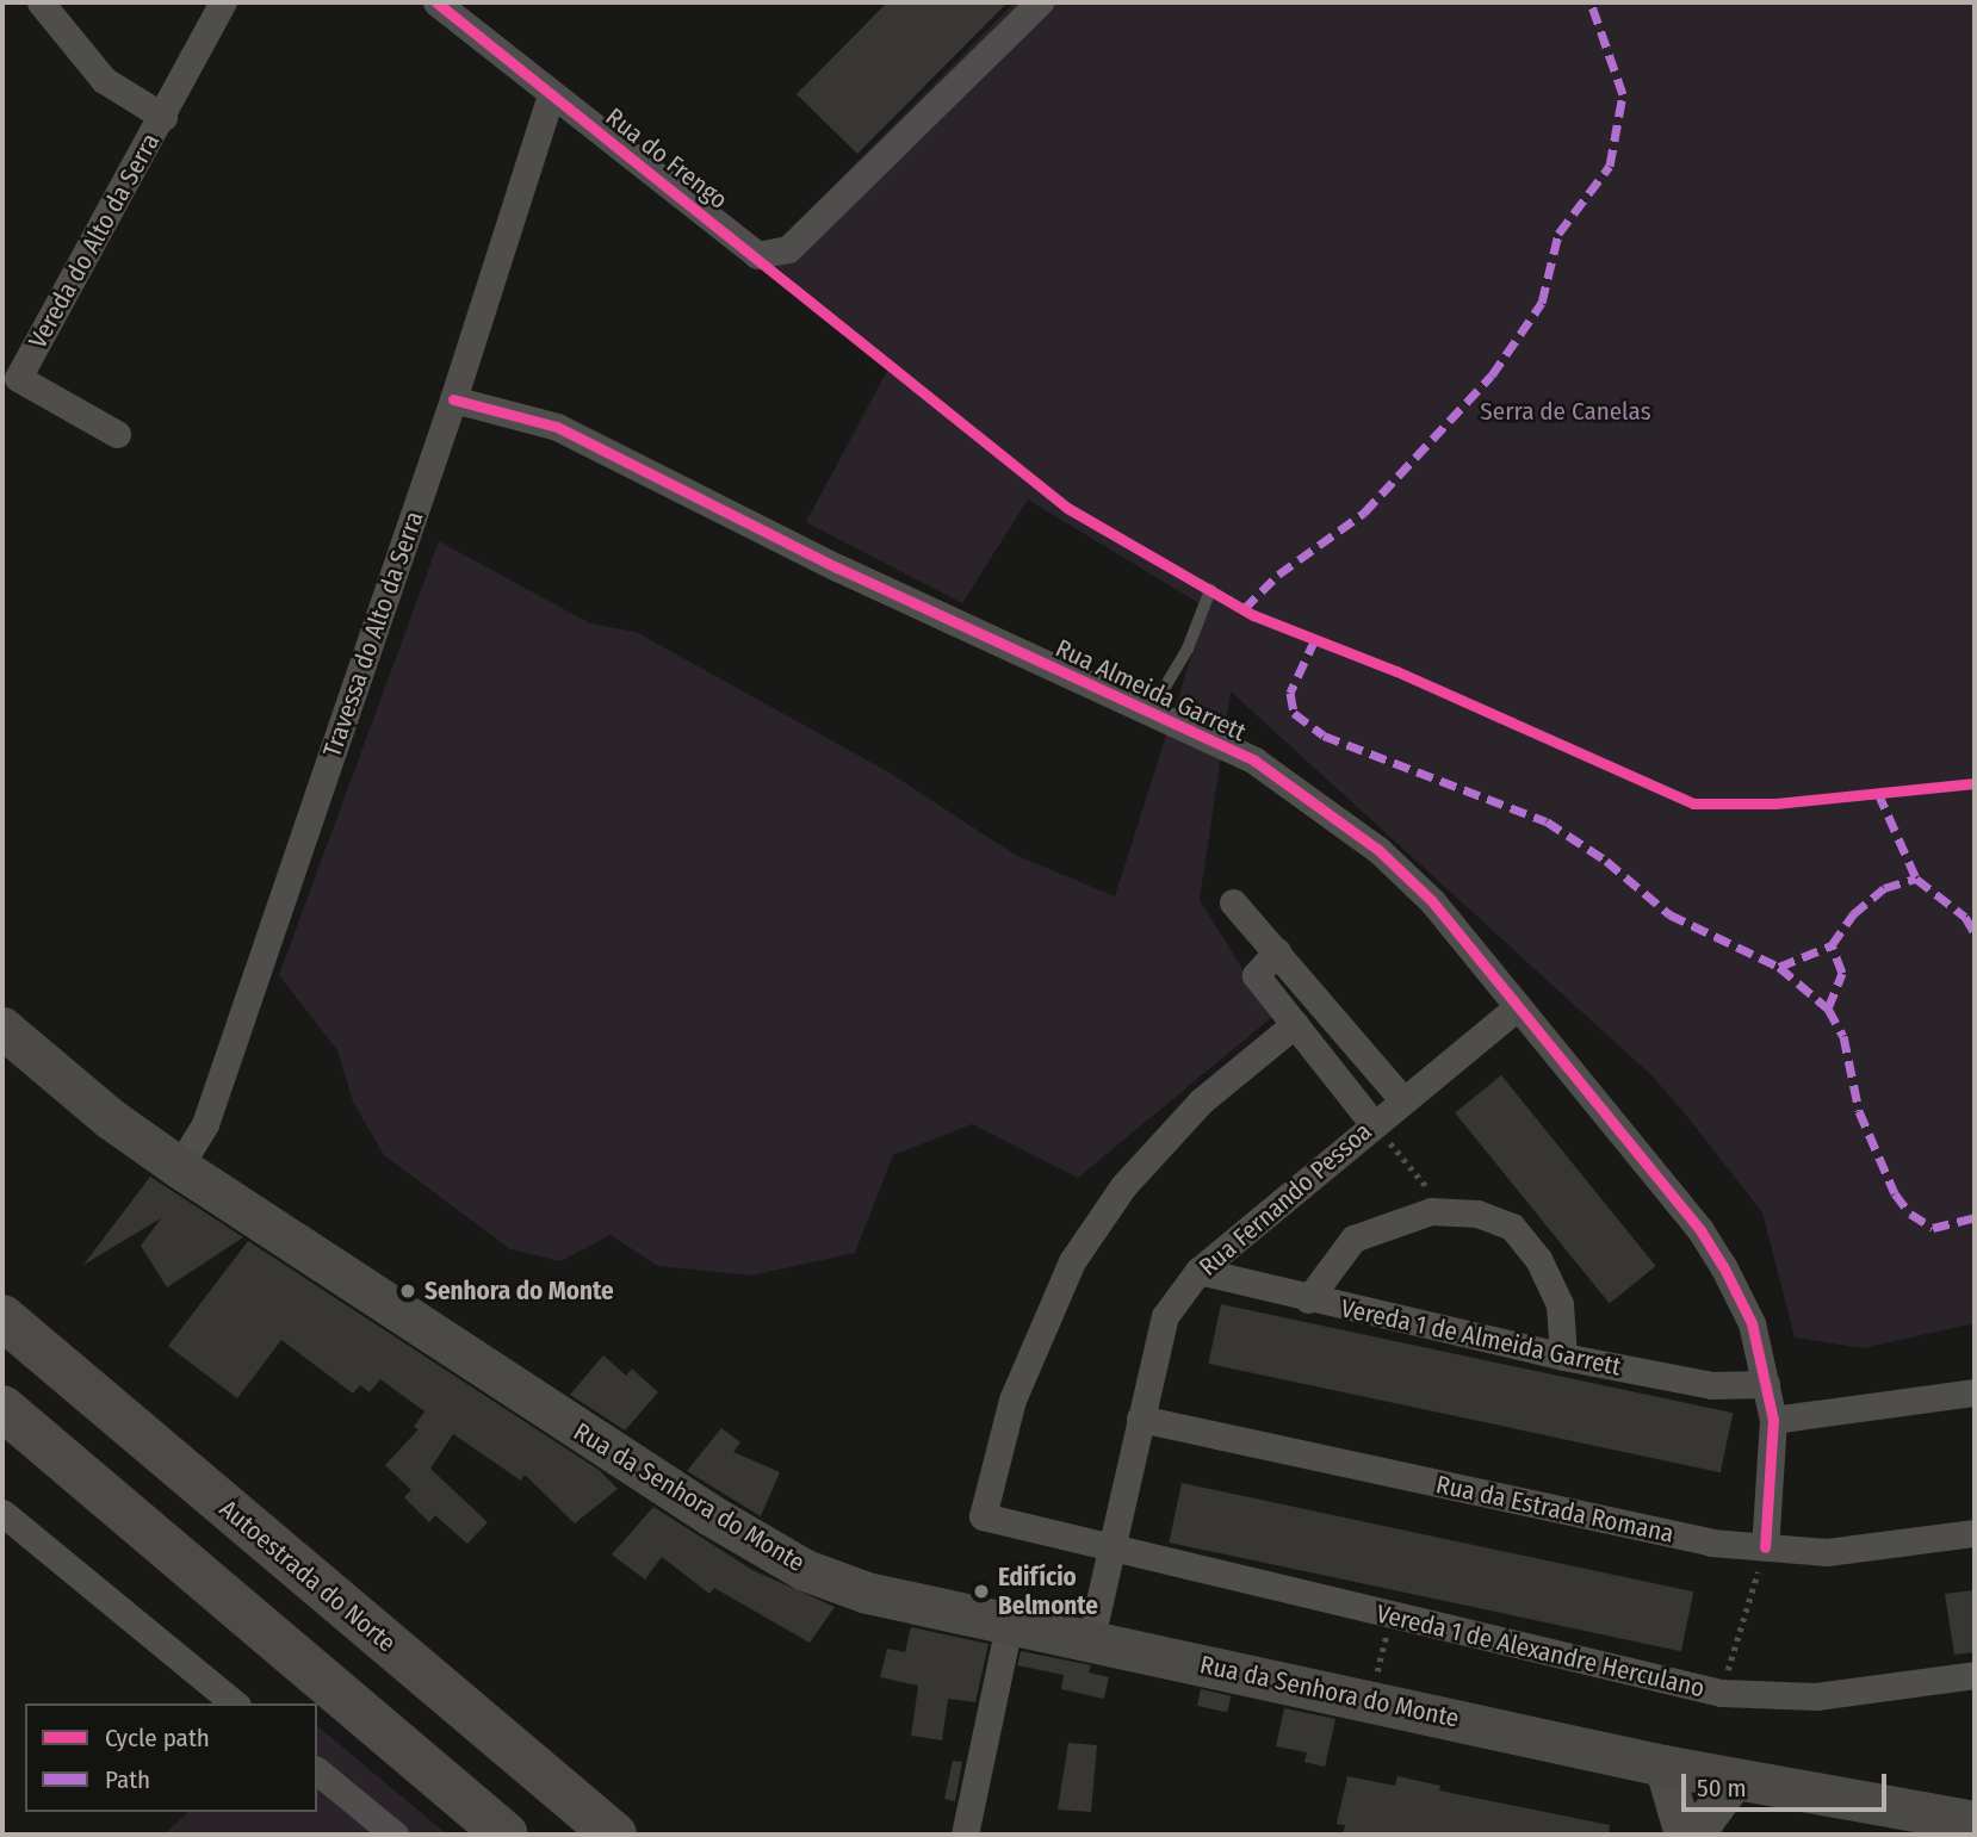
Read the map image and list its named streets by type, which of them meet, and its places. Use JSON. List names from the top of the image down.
{
  "streets": {
    "highway": ["Autoestrada do Norte"],
    "main road": ["Rua da Senhora do Monte"],
    "street": [
      "Rua do Frengo",
      "Vereda do Alto da Serra",
      "Travessa do Alto da Serra",
      "Rua Almeida Garrett",
      "Rua Fernando Pessoa",
      "Vereda 1 de Almeida Garrett",
      "Rua da Estrada Romana",
      "Vereda 1 de Alexandre Herculano"
    ]
  },
  "crossings": [
    ["Rua do Frengo", "Travessa do Alto da Serra"],
    ["Travessa do Alto da Serra", "Rua Almeida Garrett"],
    ["Travessa do Alto da Serra", "Rua da Senhora do Monte"],
    ["Rua Almeida Garrett", "Rua Fernando Pessoa"],
    ["Rua Almeida Garrett", "Vereda 1 de Almeida Garrett"],
    ["Rua Almeida Garrett", "Rua da Estrada Romana"],
    ["Rua Fernando Pessoa", "Vereda 1 de Almeida Garrett"],
    ["Rua Fernando Pessoa", "Rua da Senhora do Monte"],
    ["Rua Fernando Pessoa", "Rua da Estrada Romana"],
    ["Rua Fernando Pessoa", "Vereda 1 de Alexandre Herculano"]
  ],
  "parks": ["Serra de Canelas"],
  "places": ["Senhora do Monte", "Edifício Belmonte"],
  "legend": ["Cycle path", "Path"],
  "scale_bar": "50 m"
}
